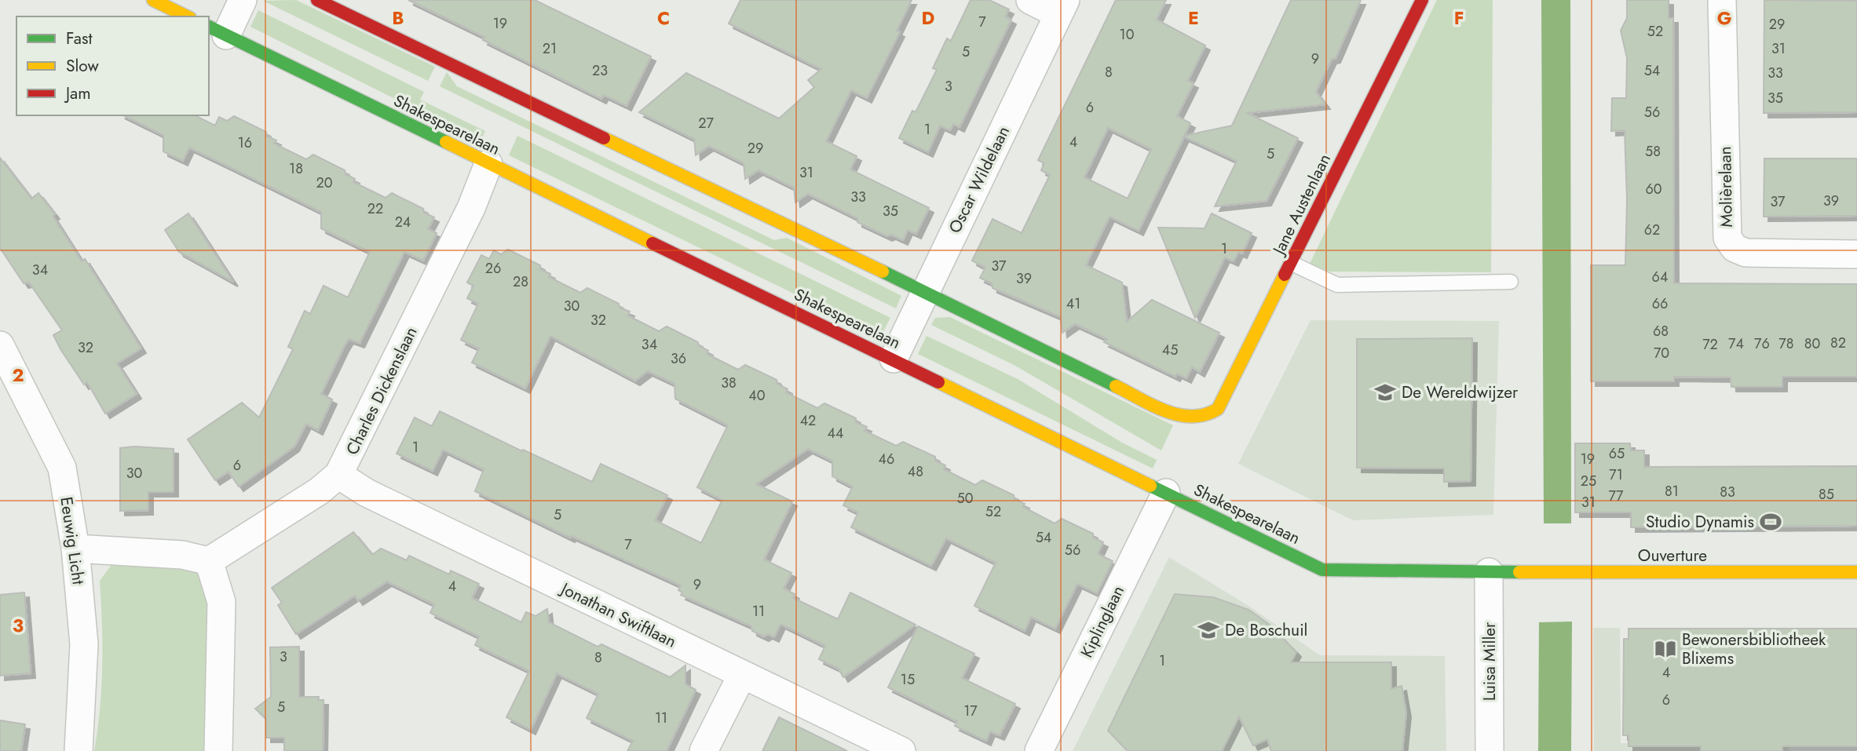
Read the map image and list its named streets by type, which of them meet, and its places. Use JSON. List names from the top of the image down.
{
  "streets": {
    "street": [
      "Shakespearelaan",
      "Oscar Wildelaan",
      "Molièrelaan",
      "Jane Austenlaan",
      "Charles Dickenslaan",
      "Eeuwig Licht",
      "Ouverture",
      "Jonathan Swiftlaan",
      "Kiplinglaan",
      "Luisa Miller"
    ]
  },
  "crossings": [
    ["Shakespearelaan", "Oscar Wildelaan"],
    ["Shakespearelaan", "Charles Dickenslaan"],
    ["Shakespearelaan", "Ouverture"],
    ["Shakespearelaan", "Kiplinglaan"],
    ["Shakespearelaan", "Luisa Miller"],
    ["Oscar Wildelaan", "Jane Austenlaan"],
    ["Charles Dickenslaan", "Jonathan Swiftlaan"],
    ["Ouverture", "Luisa Miller"]
  ],
  "places": {
    "school or university": ["De Wereldwijzer", "De Boschuil"],
    "sports": ["Studio Dynamis"],
    "library": ["Bewonersbibliotheek Blixems"]
  },
  "house_numbers": [
    "7",
    "19",
    "29",
    "52",
    "10",
    "21",
    "31",
    "5",
    "9",
    "23",
    "54",
    "8",
    "33",
    "3",
    "35",
    "6",
    "56",
    "27",
    "1",
    "4",
    "16",
    "29",
    "58",
    "5",
    "18",
    "31",
    "20",
    "60",
    "33",
    "39",
    "37",
    "22",
    "35",
    "24",
    "62",
    "1",
    "37",
    "26",
    "34",
    "64",
    "39",
    "28",
    "41",
    "66",
    "30",
    "32",
    "68",
    "82",
    "74",
    "76",
    "78",
    "80",
    "34",
    "72",
    "32",
    "45",
    "70",
    "36",
    "38",
    "40",
    "42",
    "44",
    "1",
    "65",
    "46",
    "19",
    "6",
    "48",
    "30",
    "71",
    "25",
    "81",
    "83",
    "85",
    "77",
    "50",
    "31",
    "52",
    "5",
    "54",
    "7",
    "56",
    "9",
    "4",
    "11",
    "3",
    "8",
    "1",
    "4",
    "15",
    "6",
    "5",
    "17",
    "11"
  ],
  "legend": ["Fast", "Slow", "Jam"],
  "grid": {
    "columns": [
      "B",
      "C",
      "D",
      "E",
      "F",
      "G"
    ],
    "rows": ["2", "3"]
  }
}
